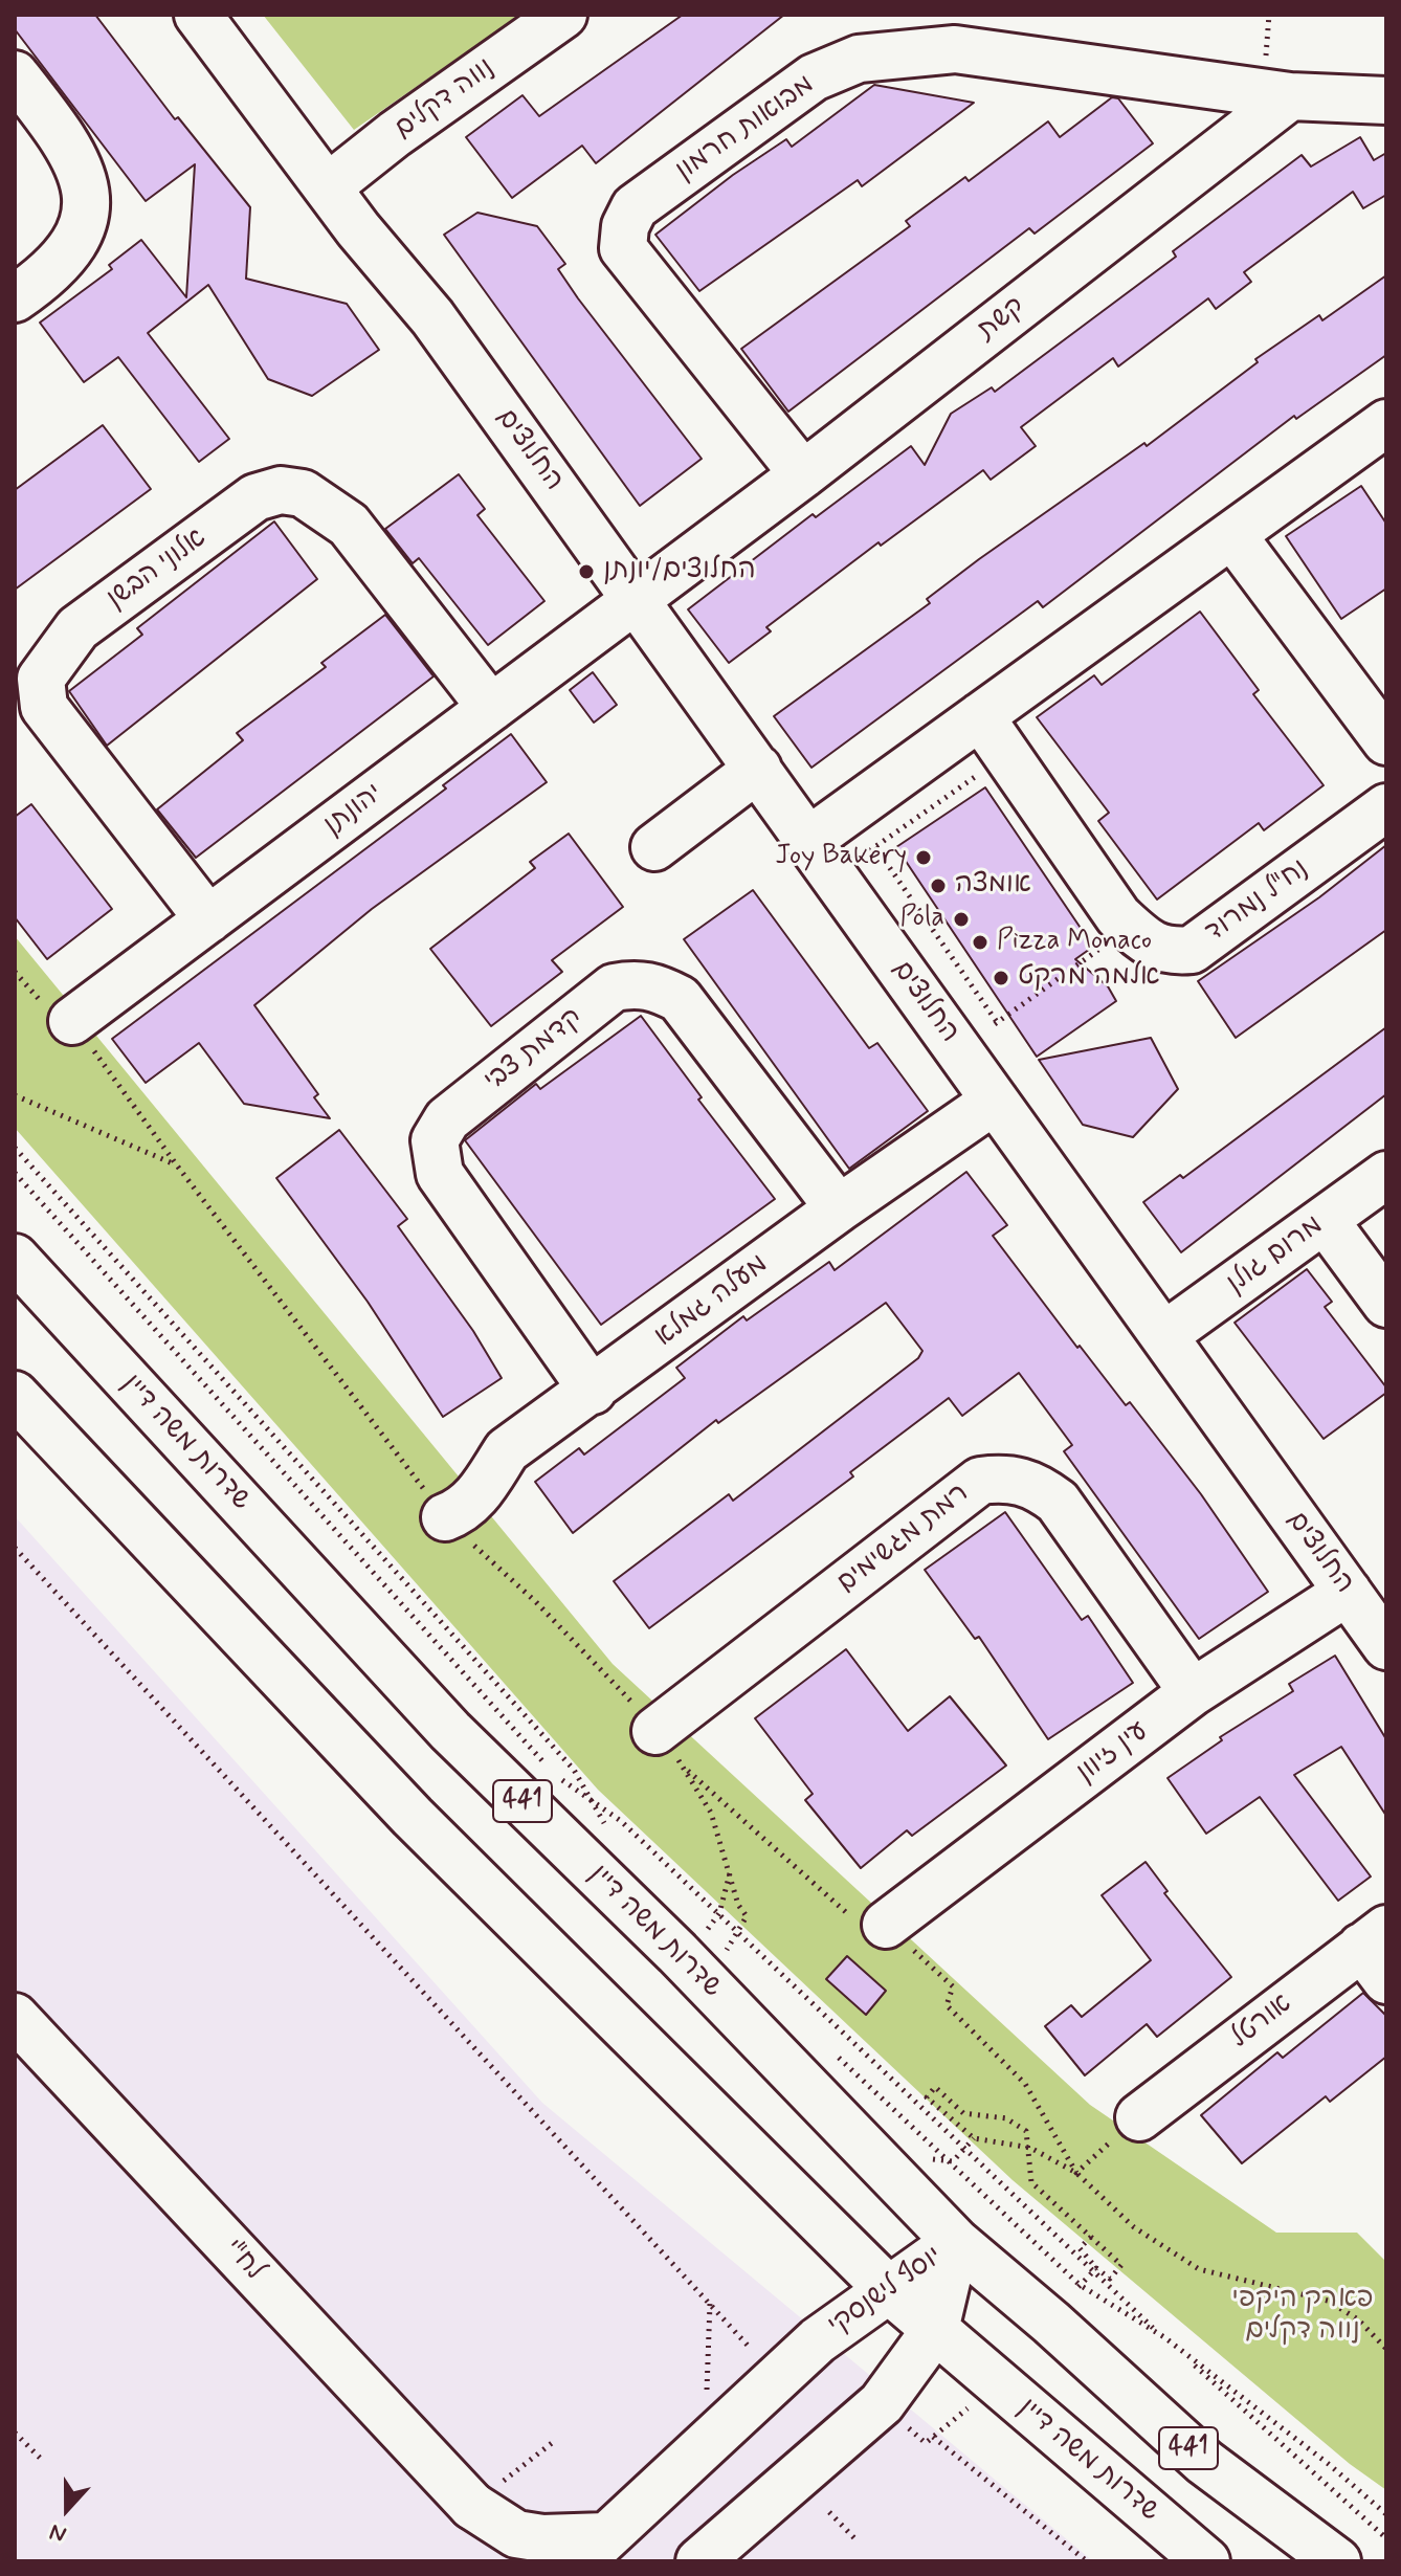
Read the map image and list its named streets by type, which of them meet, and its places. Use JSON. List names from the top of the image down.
{
  "streets": {
    "street": [
      "נווה דקלים",
      "מבואות חרמון",
      "קשת",
      "החלוצים",
      "אלוני הבשן",
      "יהונתן",
      "נח\"ל נמרוד",
      "קדמת צבי",
      "מרום גולן",
      "מעלה גמלא",
      "שדרות משה דיין",
      "רמת מגשימים",
      "עין זיוון",
      "441",
      "אורטל",
      "לח\"י",
      "יוסף לישנסקי"
    ]
  },
  "crossings": [
    ["נווה דקלים", "החלוצים"],
    ["מבואות חרמון", "קשת"],
    ["קשת", "החלוצים"],
    ["קשת", "יהונתן"],
    ["החלוצים", "יהונתן"],
    ["החלוצים", "מרום גולן"],
    ["החלוצים", "מעלה גמלא"],
    ["החלוצים", "עין זיוון"],
    ["אלוני הבשן", "יהונתן"],
    ["קדמת צבי", "מעלה גמלא"],
    ["שדרות משה דיין", "יוסף לישנסקי"],
    ["רמת מגשימים", "עין זיוון"]
  ],
  "parks": ["פארק היקפי נווה דקלים"],
  "places": [
    "החלוצים/יונתן",
    "Joy Bakery",
    "אומצה",
    "Pola",
    "Pizza Monaco",
    "אלמה מרקט"
  ],
  "north": "bottom"
}
